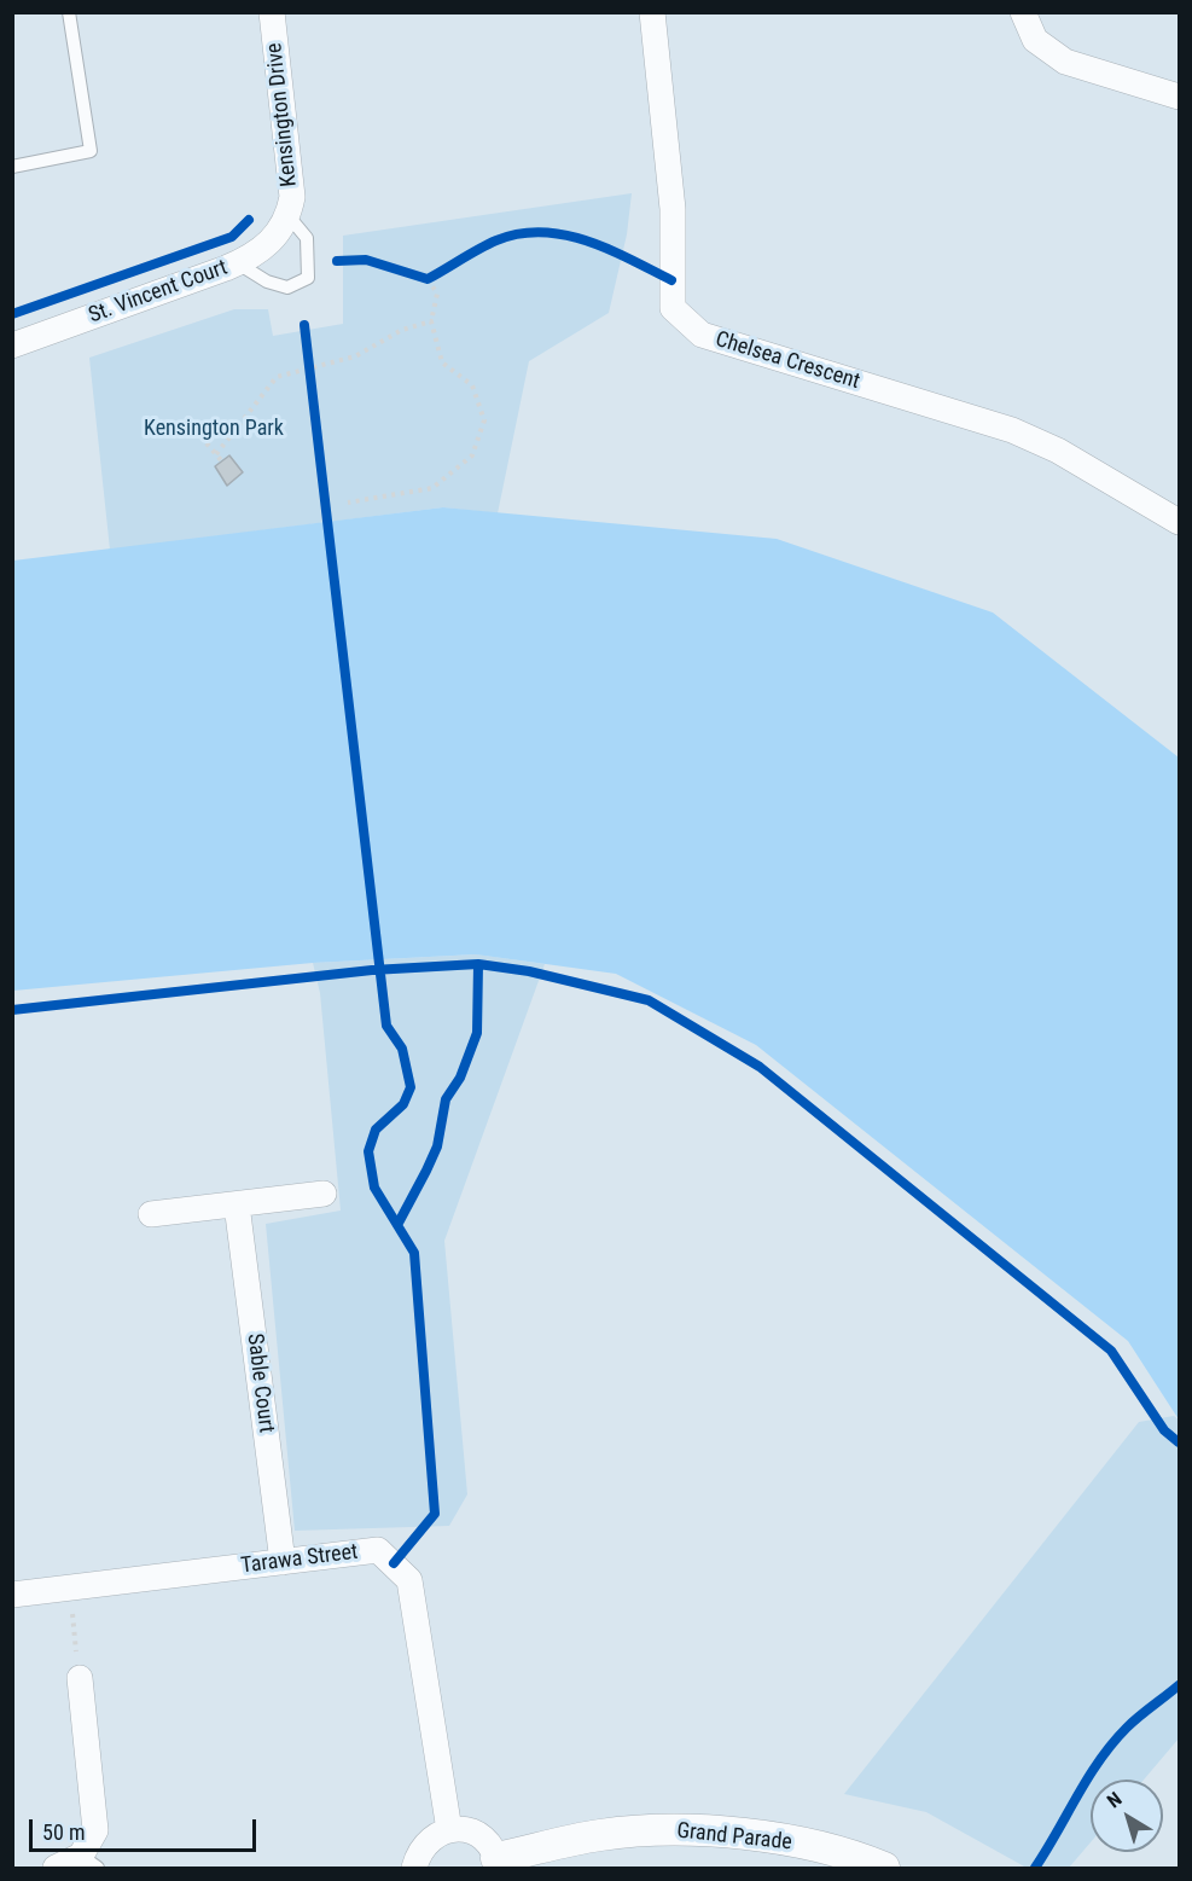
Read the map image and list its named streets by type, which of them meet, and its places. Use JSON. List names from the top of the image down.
{
  "streets": {
    "street": [
      "Kensington Drive",
      "St. Vincent Court",
      "Chelsea Crescent",
      "Sable Court",
      "Tarawa Street",
      "Grand Parade"
    ]
  },
  "crossings": [
    ["Kensington Drive", "St. Vincent Court"],
    ["Sable Court", "Tarawa Street"]
  ],
  "parks": ["Kensington Park"],
  "scale_bar": "50 m",
  "north": "top left"
}
